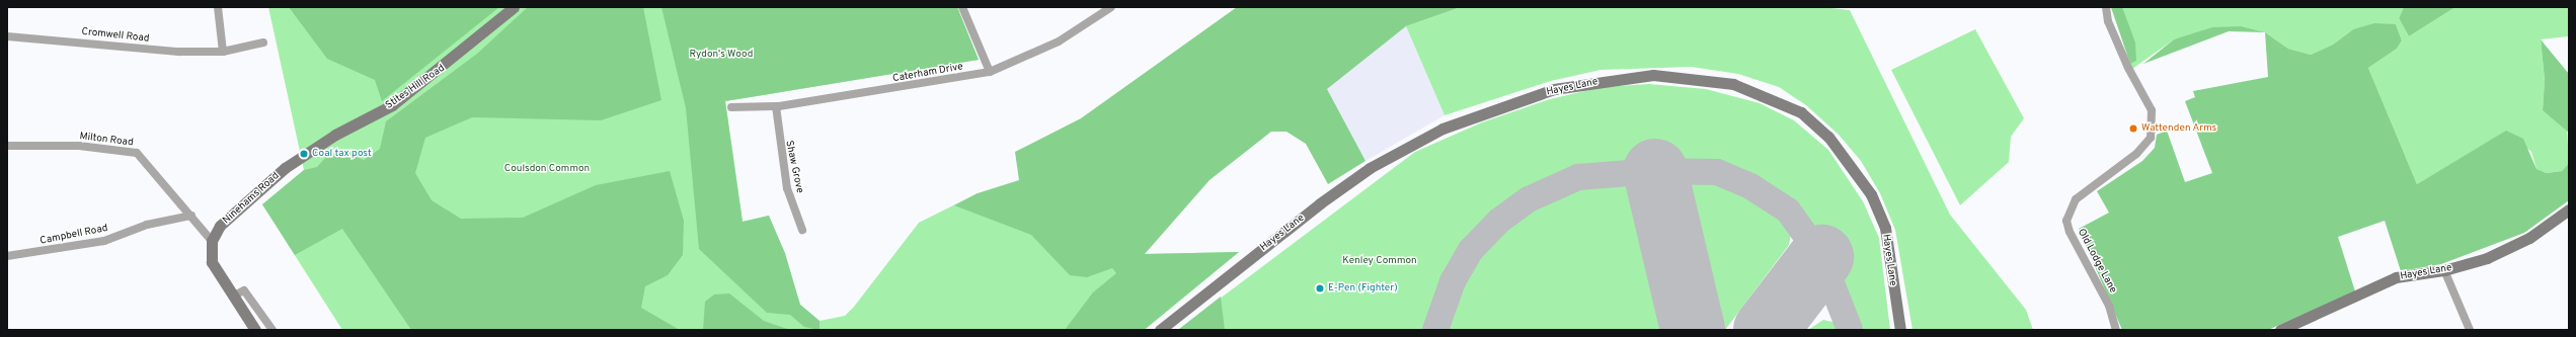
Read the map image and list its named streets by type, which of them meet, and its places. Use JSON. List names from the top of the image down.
{
  "streets": {
    "street": [
      "Cromwell Road",
      "Caterham Drive",
      "Stites Hill Road",
      "Hayes Lane",
      "Milton Road",
      "Shaw Grove",
      "Ninehams Road",
      "Campbell Road",
      "Old Lodge Lane"
    ]
  },
  "crossings": [
    ["Caterham Drive", "Shaw Grove"],
    ["Stites Hill Road", "Ninehams Road"],
    ["Milton Road", "Ninehams Road"],
    ["Milton Road", "Campbell Road"]
  ],
  "parks": ["Rydon's Wood", "Coulsdon Common", "Kenley Common"],
  "places": ["Wattenden Arms", "Coal tax post", "E-Pen (Fighter)"]
}
